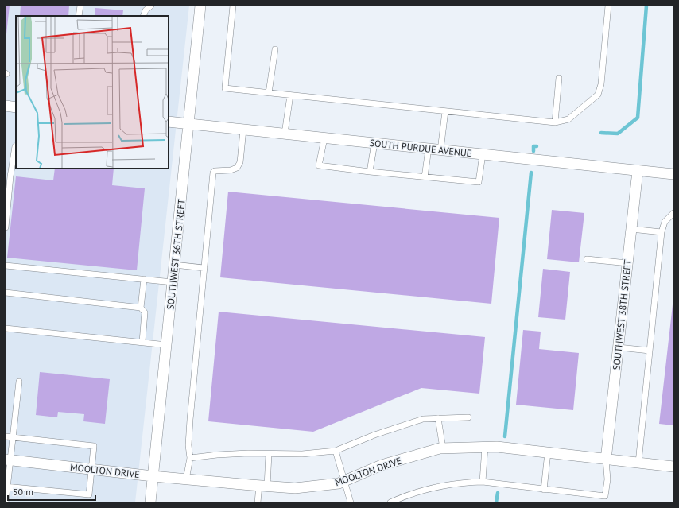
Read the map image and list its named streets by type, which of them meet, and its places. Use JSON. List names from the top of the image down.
{
  "streets": {
    "street": [
      "SOUTH PURDUE AVENUE",
      "SOUTHWEST 36TH STREET",
      "SOUTHWEST 38TH STREET",
      "MOOLTON DRIVE"
    ]
  },
  "crossings": [
    ["SOUTH PURDUE AVENUE", "SOUTHWEST 36TH STREET"],
    ["SOUTH PURDUE AVENUE", "SOUTHWEST 38TH STREET"],
    ["SOUTHWEST 36TH STREET", "MOOLTON DRIVE"],
    ["SOUTHWEST 38TH STREET", "MOOLTON DRIVE"]
  ],
  "scale_bar": "50 m"
}
